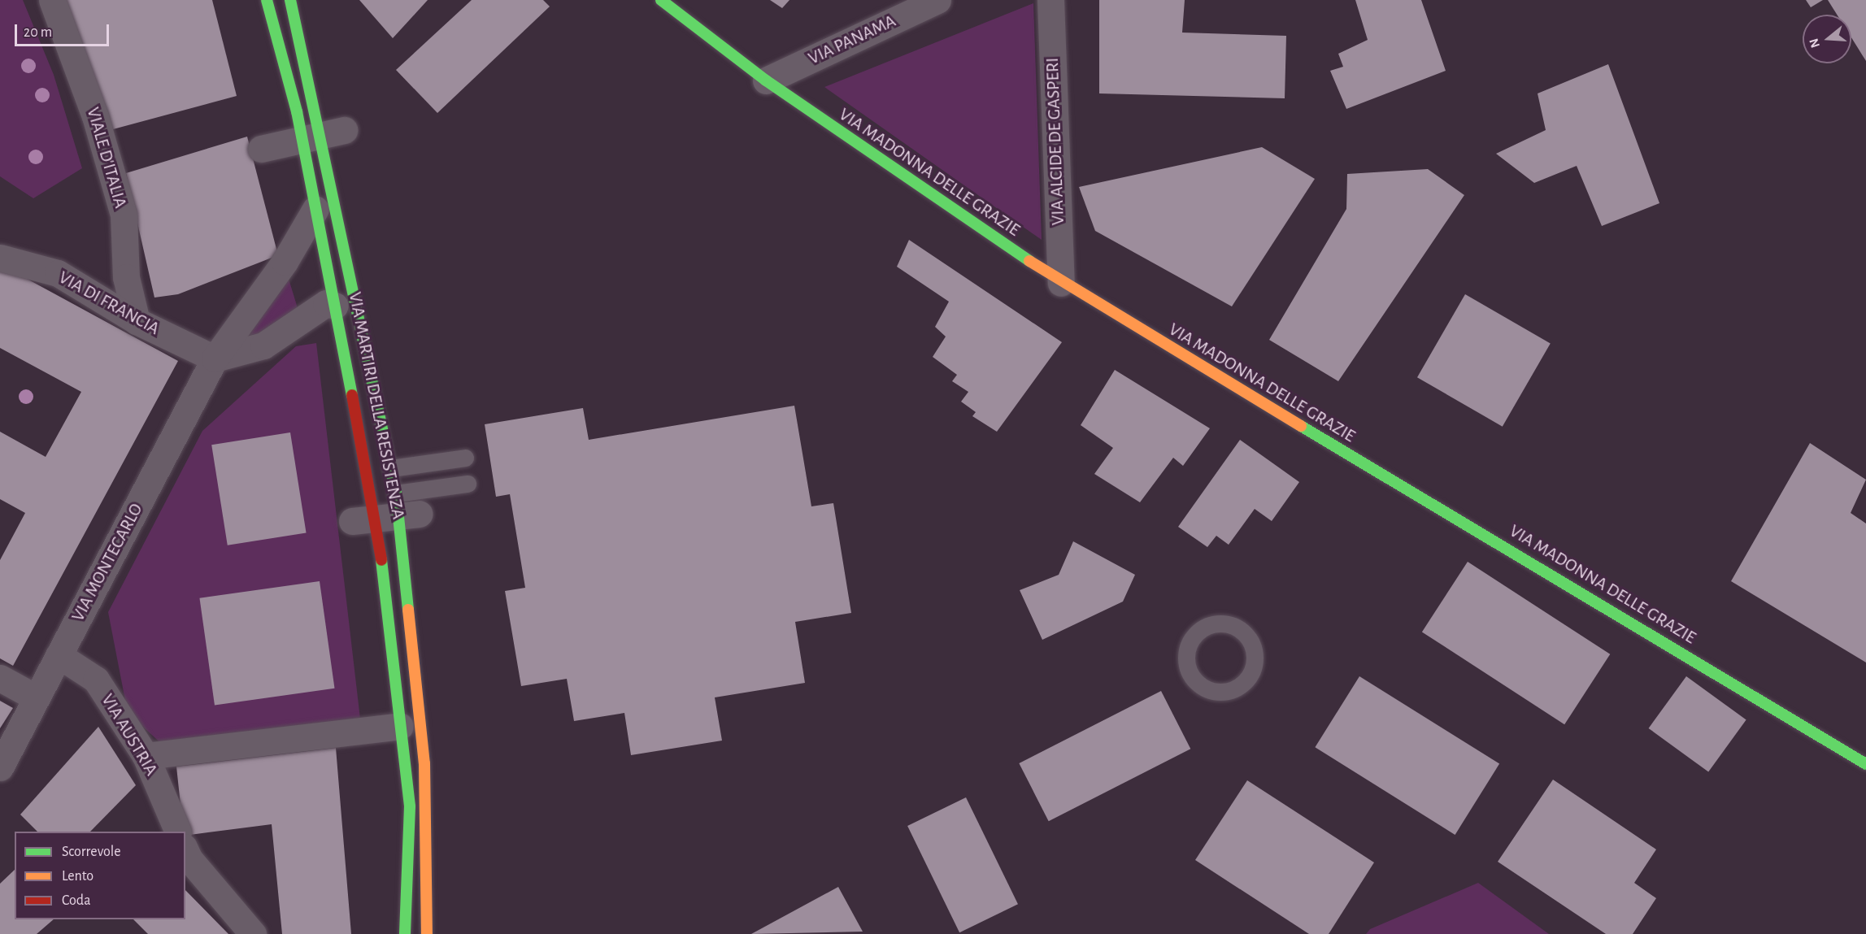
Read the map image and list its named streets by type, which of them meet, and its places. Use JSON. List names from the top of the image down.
{
  "streets": {
    "main road": ["VIA MADONNA DELLE GRAZIE", "VIA MARTIRI DELLA RESISTENZA"],
    "street": [
      "VIA PANAMA",
      "VIA ALCIDE DE GASPERI",
      "VIALE D'ITALIA",
      "VIA DI FRANCIA",
      "VIA MONTECARLO",
      "VIA AUSTRIA"
    ]
  },
  "crossings": [
    ["VIA PANAMA", "VIA MADONNA DELLE GRAZIE"],
    ["VIA ALCIDE DE GASPERI", "VIA MADONNA DELLE GRAZIE"],
    ["VIALE D'ITALIA", "VIA DI FRANCIA"],
    ["VIA DI FRANCIA", "VIA MONTECARLO"],
    ["VIA MARTIRI DELLA RESISTENZA", "VIA MONTECARLO"],
    ["VIA MONTECARLO", "VIA AUSTRIA"]
  ],
  "legend": ["Scorrevole", "Lento", "Coda"],
  "scale_bar": "20 m",
  "north": "left"
}
